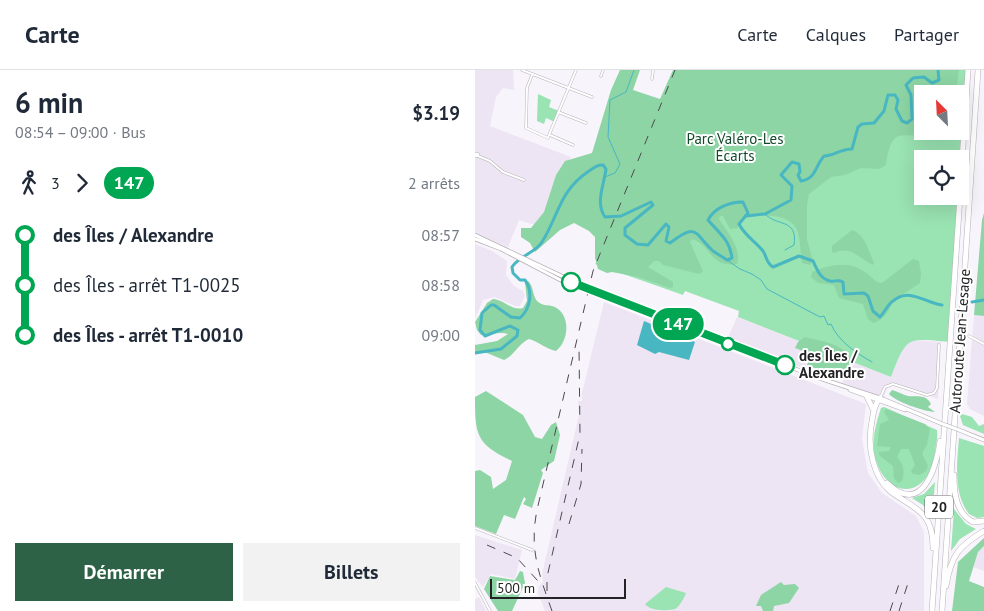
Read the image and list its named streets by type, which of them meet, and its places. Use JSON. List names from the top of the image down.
{
  "streets": {
    "highway": ["Autoroute Jean-Lesage", "20"]
  },
  "parks": ["Parc Valéro-Les Écarts"],
  "places": ["des Îles / Alexandre"],
  "lines": ["bus line 147"],
  "scale_bar": "500 m",
  "north": "top left",
  "page": {
    "header": "Carte",
    "nav": ["Carte", "Calques", "Partager"],
    "heading": ["6 min", "08:54 – 09:00 · Bus", "$3.19"],
    "on_map": "147",
    "legs": ["3", "147", "2 arrêts"],
    "list": [
      {
        "name": "des Îles / Alexandre",
        "value": "08:57"
      },
      {
        "name": "des Îles - arrêt T1-0025",
        "value": "08:58"
      },
      {
        "name": "des Îles - arrêt T1-0010",
        "value": "09:00"
      }
    ],
    "buttons": ["Démarrer", "Billets"],
    "scale": "500 m"
  }
}
